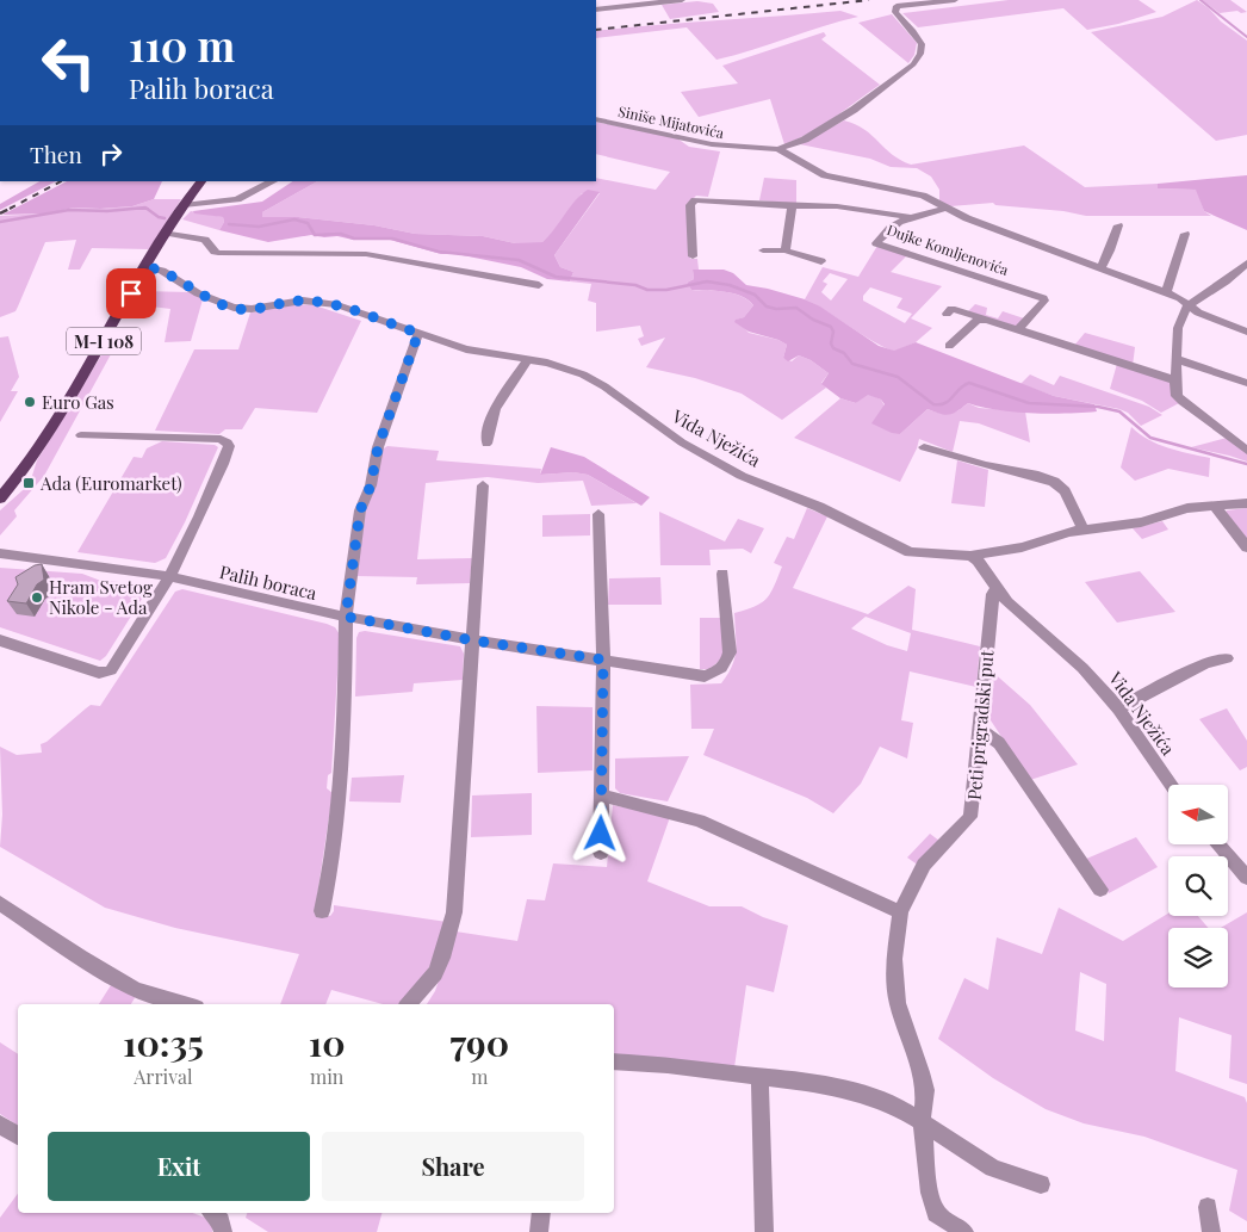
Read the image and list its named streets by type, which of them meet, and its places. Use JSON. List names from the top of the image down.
{
  "streets": {
    "main road": ["M-I 108"],
    "street": [
      "Siniše Mijatovića",
      "Dujke Komljenovića",
      "Vida Nježića",
      "Palih boraca",
      "Peti prigradski put"
    ]
  },
  "crossings": [
    ["Siniše Mijatovića", "Dujke Komljenovića"],
    ["M-I 108", "Vida Nježića"],
    ["Vida Nježića", "Peti prigradski put"]
  ],
  "places": {
    "other": ["Euro Gas", "Hram Svetog Nikole - Ada"],
    "transit": ["Ada (Euromarket)"]
  },
  "north": "left",
  "page": {
    "turn": ["110 m", "Palih boraca"],
    "then": "Then",
    "eta": [
      "10:35",
      "Arrival",
      "10",
      "min",
      "790",
      "m"
    ],
    "buttons": ["Exit", "Share"]
  }
}
